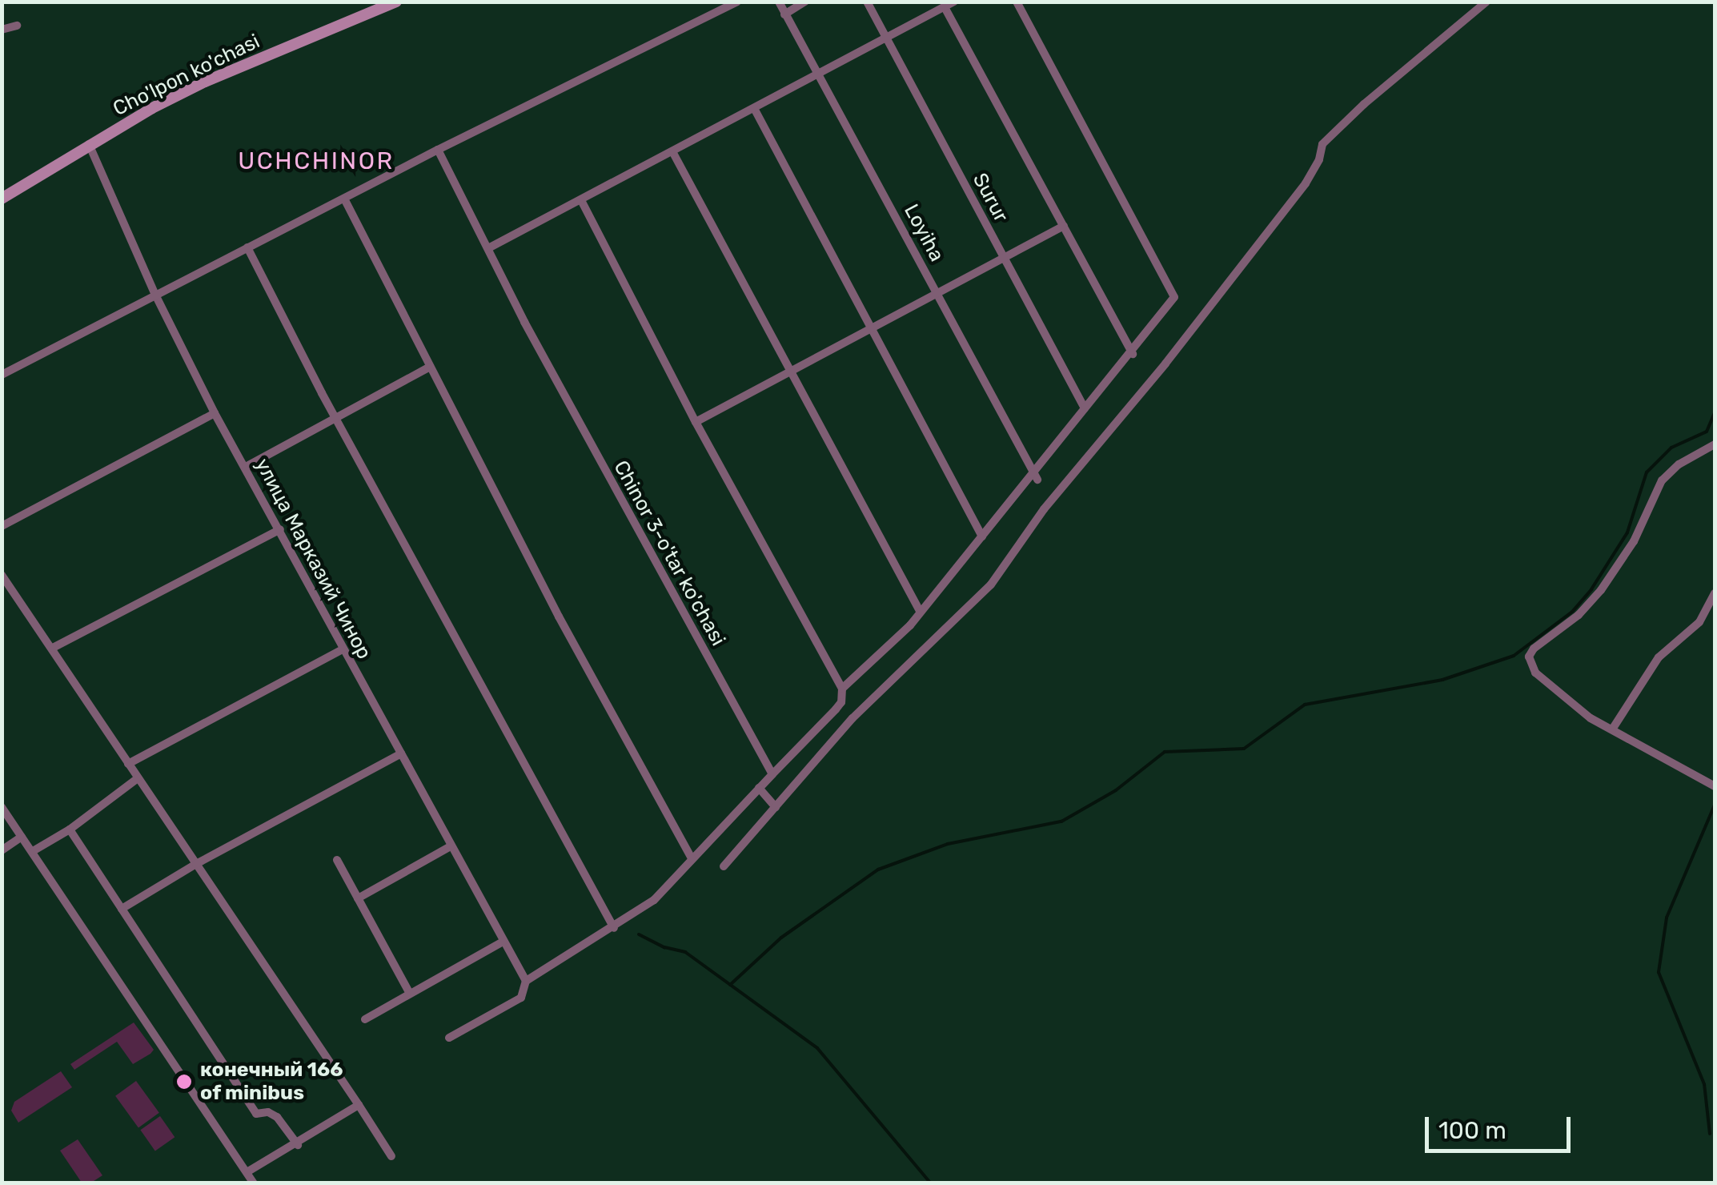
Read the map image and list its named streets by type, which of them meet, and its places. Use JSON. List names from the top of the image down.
{
  "streets": {
    "main road": ["Cho'lpon ko'chasi"],
    "street": [
      "Surur",
      "Loyiha",
      "Chinor 3-o'tar ko'chasi",
      "улица Марказий Чинор"
    ]
  },
  "crossings": [
    ["Cho'lpon ko'chasi", "улица Марказий Чинор"]
  ],
  "districts": ["UCHCHINOR"],
  "places": ["конечный 166 of minibus"],
  "scale_bar": "100 m"
}
